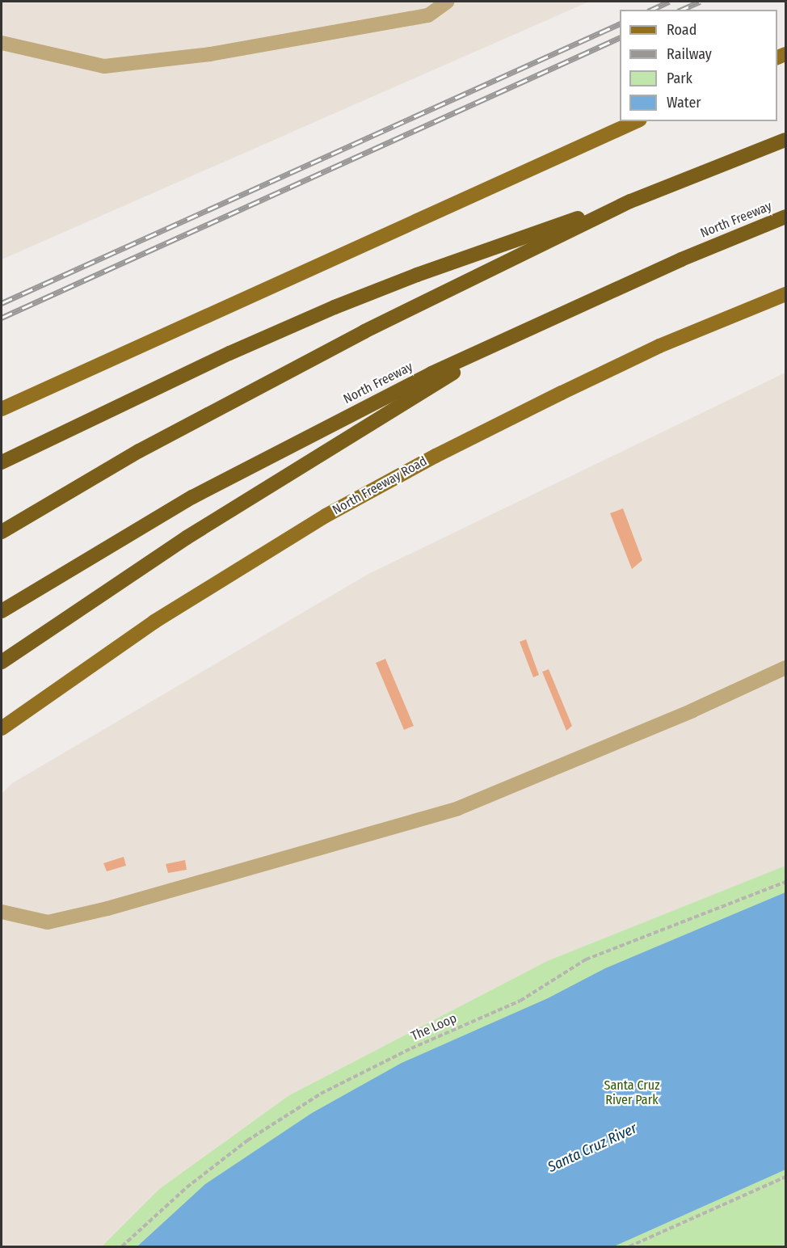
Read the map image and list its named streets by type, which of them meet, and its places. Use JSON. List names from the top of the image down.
{
  "streets": {
    "highway": ["North Freeway"],
    "main road": ["North Freeway Road"],
    "path": ["The Loop"]
  },
  "water": ["Santa Cruz River"],
  "parks": ["Santa Cruz River Park"],
  "legend": [
    "Road",
    "Railway",
    "Park",
    "Water"
  ]
}
